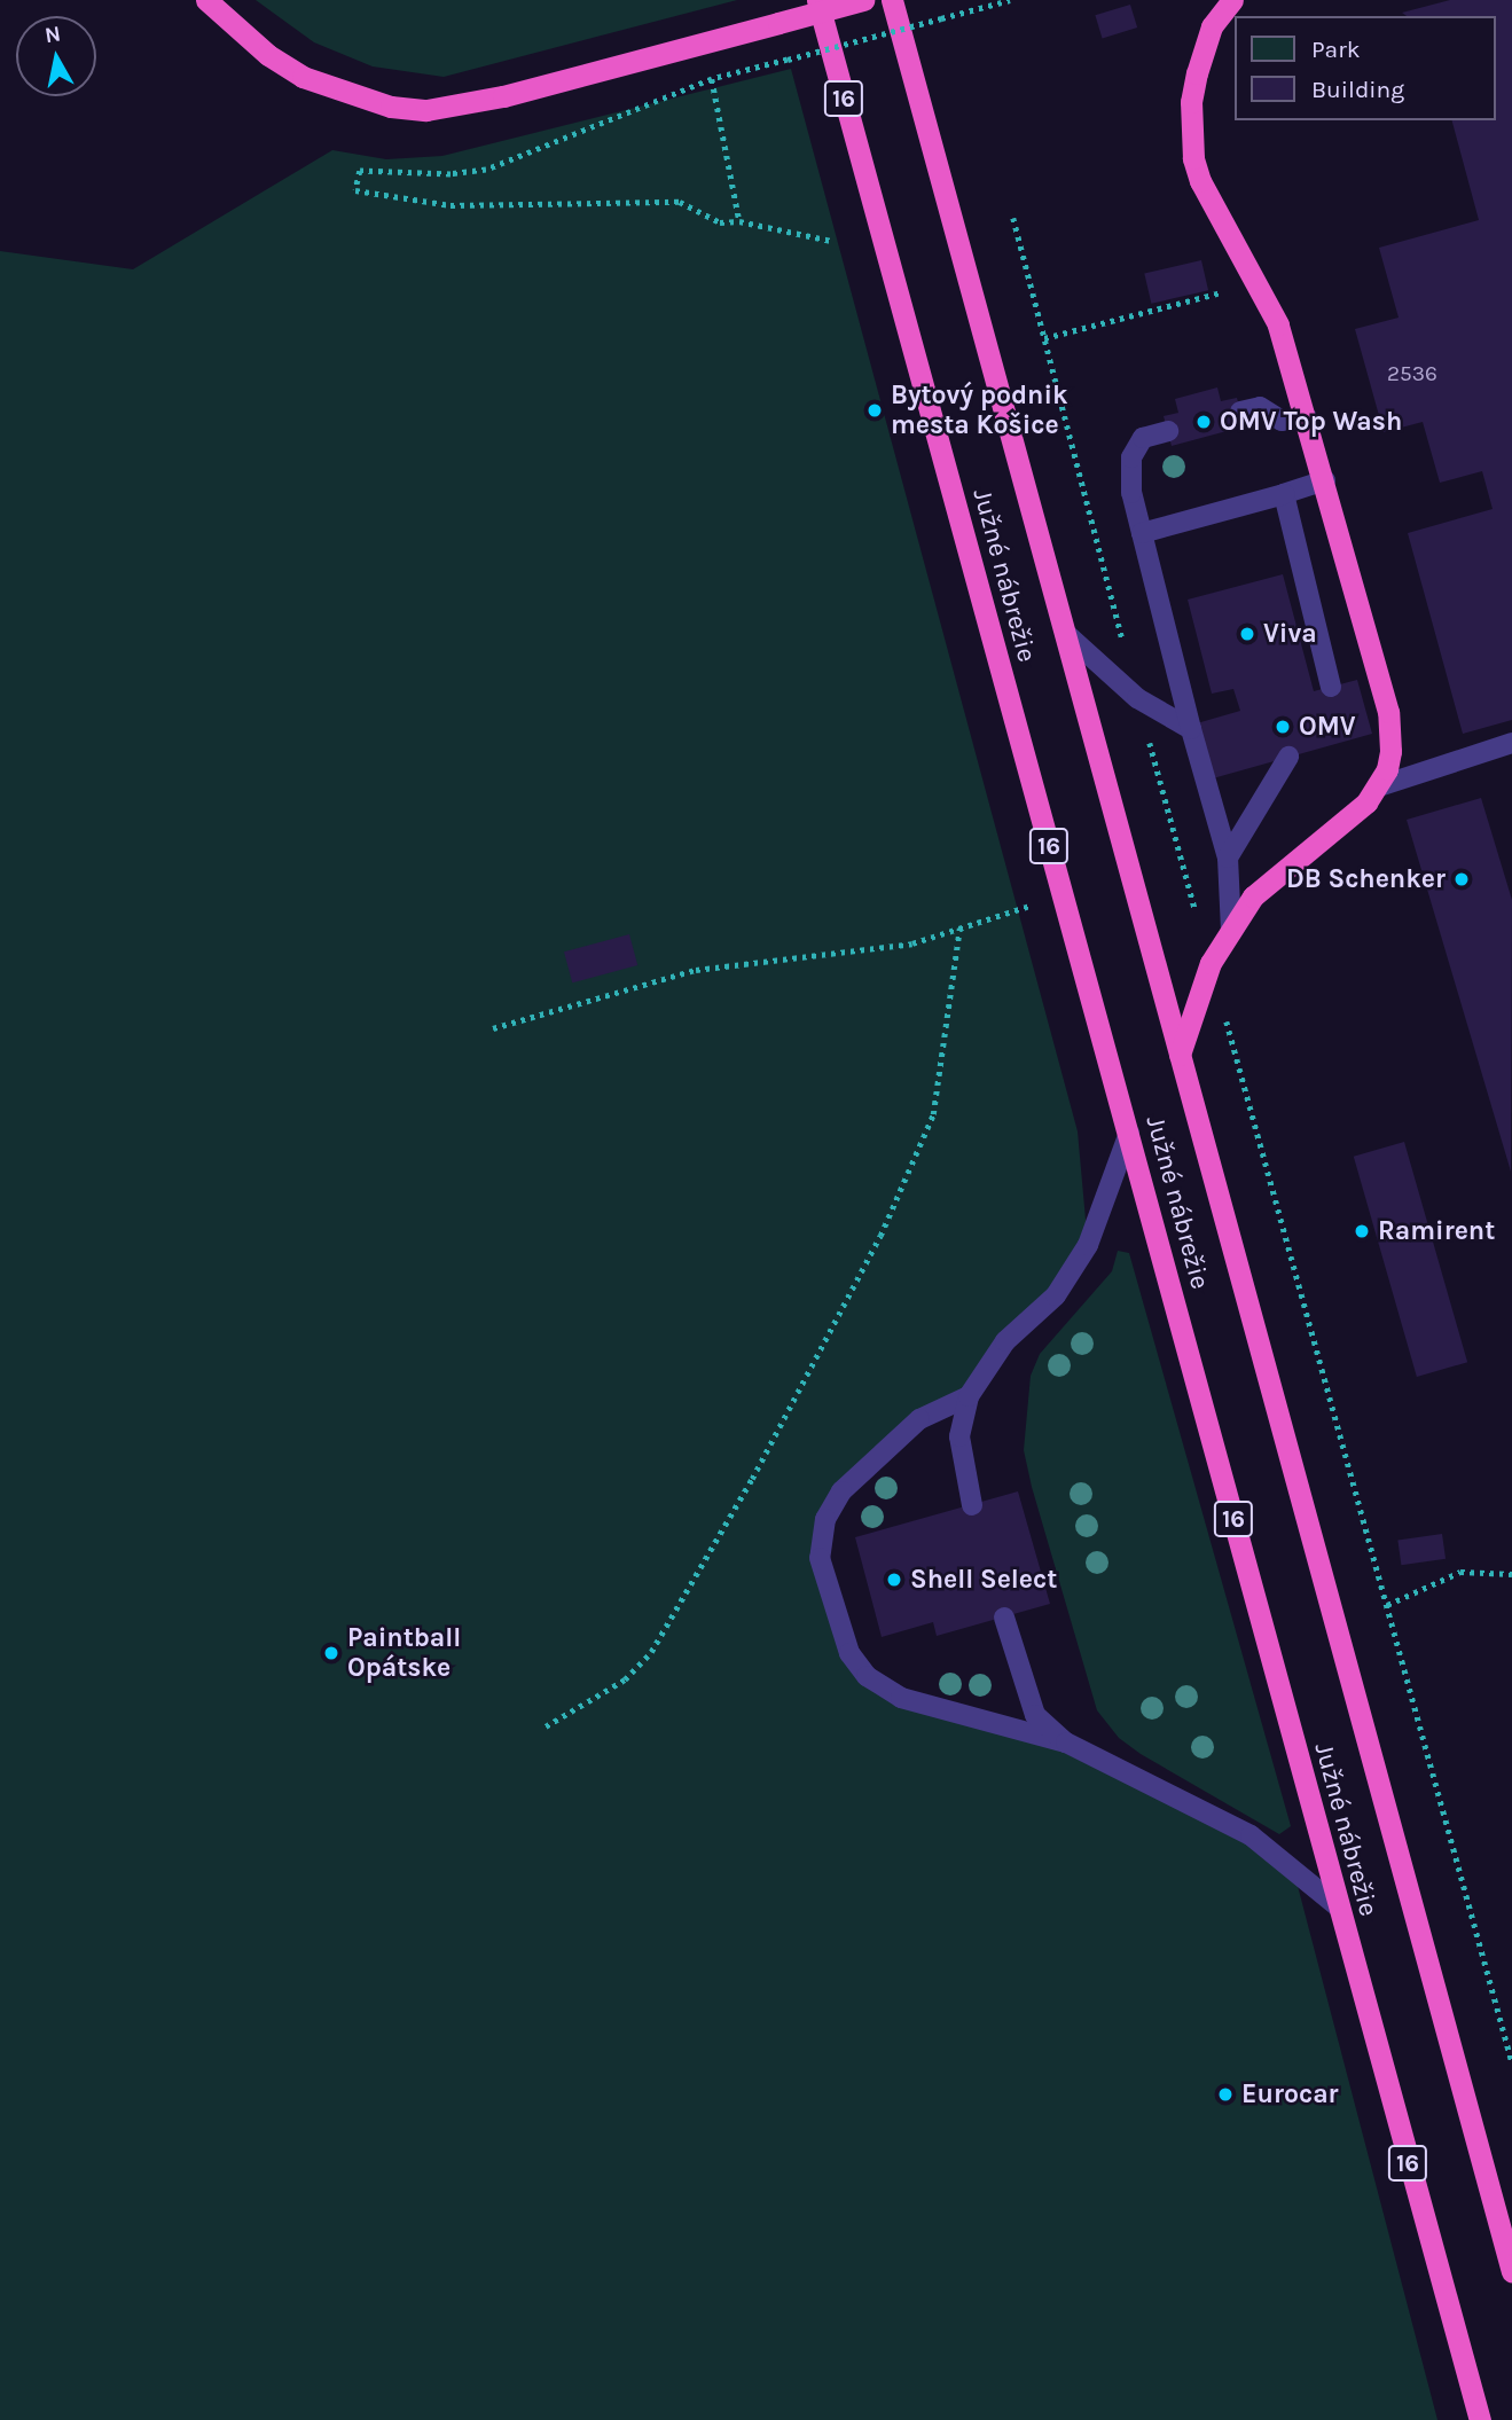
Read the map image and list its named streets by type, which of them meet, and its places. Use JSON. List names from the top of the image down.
{
  "streets": {
    "highway": ["16", "Južné nábrežie"]
  },
  "places": [
    "Bytový podnik mesta Košice",
    "OMV Top Wash",
    "Viva",
    "OMV",
    "DB Schenker",
    "Ramirent",
    "Shell Select",
    "Paintball Opátske",
    "Eurocar"
  ],
  "house_numbers": ["2536"],
  "legend": ["Park", "Building"],
  "north": "top"
}
